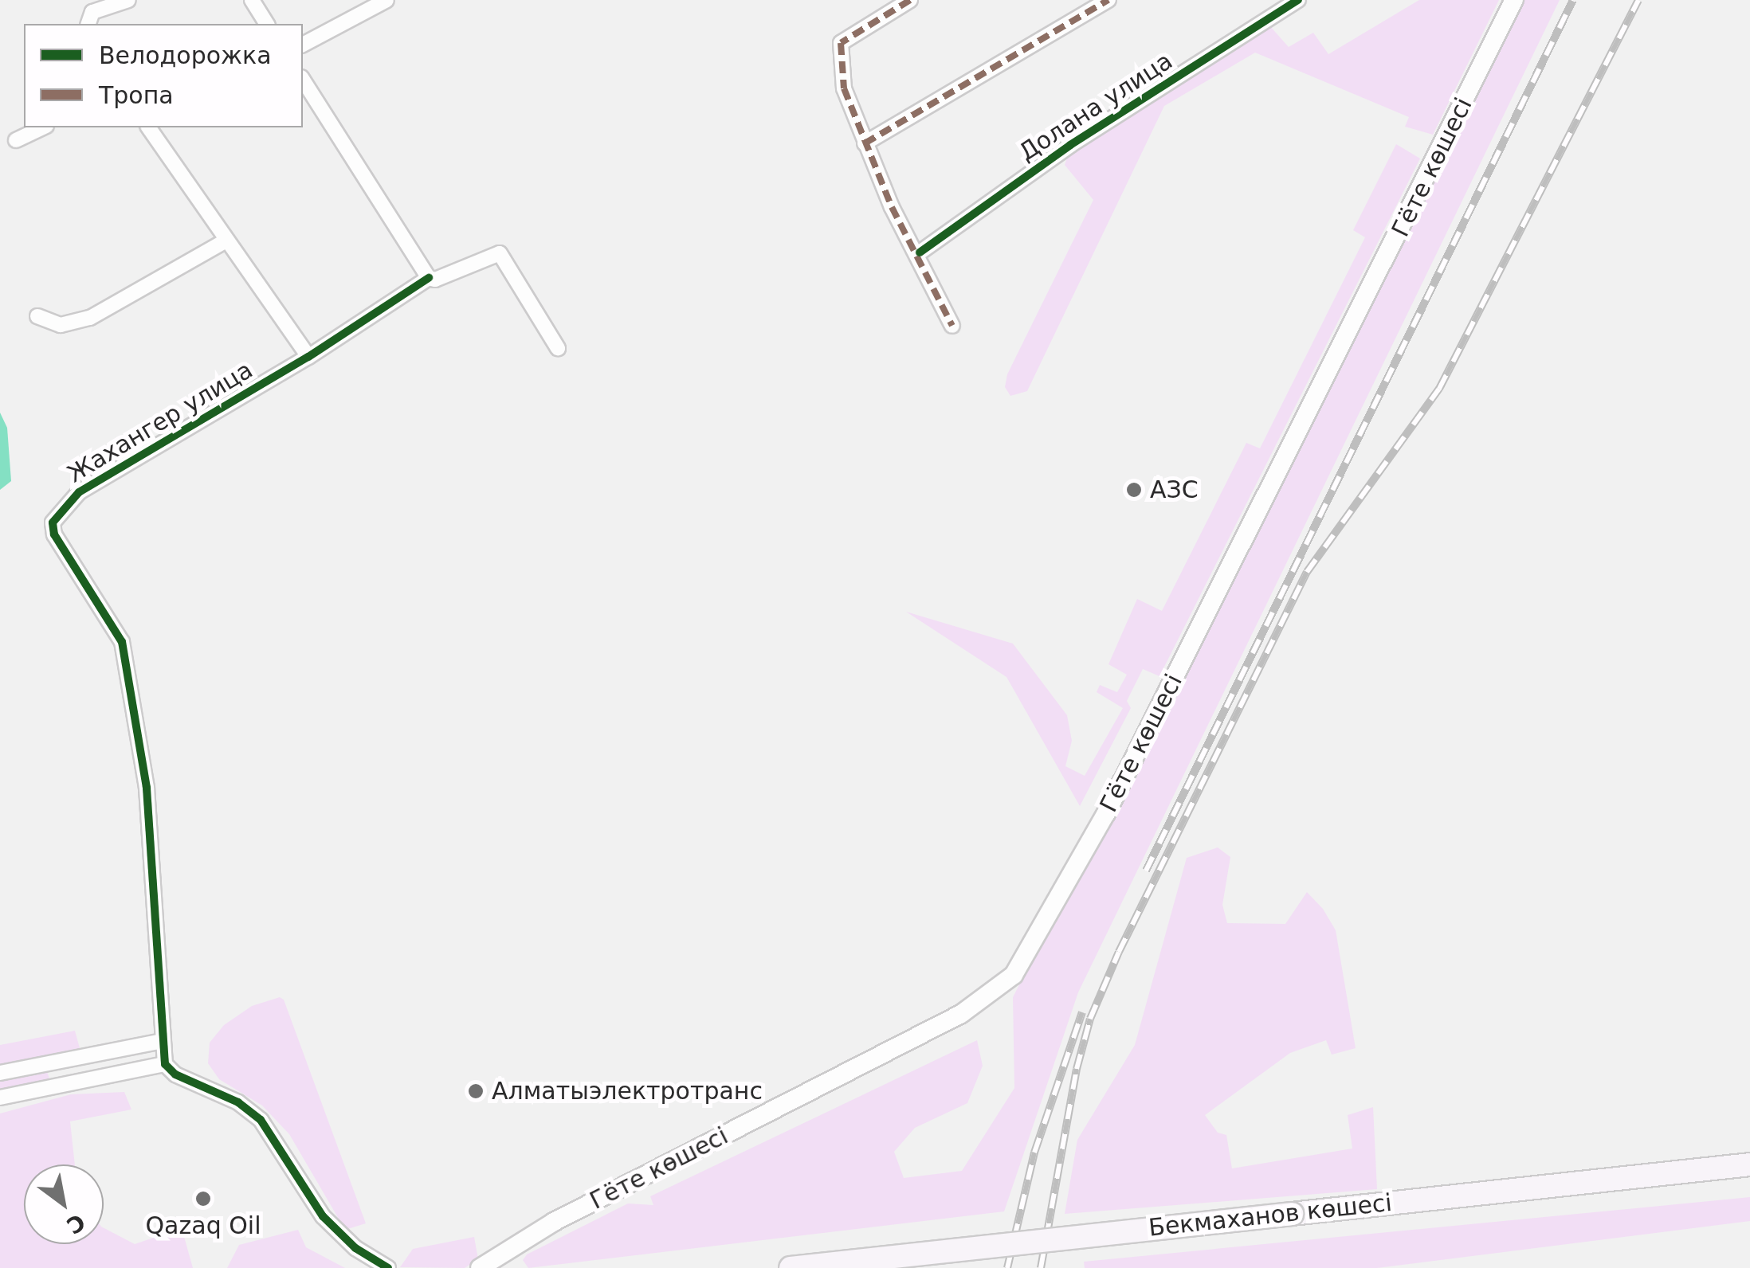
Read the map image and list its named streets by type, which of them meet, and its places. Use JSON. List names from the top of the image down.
{
  "streets": {
    "main road": ["Гёте көшесі", "Бекмаханов көшесі"],
    "street": ["Долана улица", "Жахангер улица"]
  },
  "places": ["АЗС", "Алматыэлектротранс", "Qazaq Oil"],
  "legend": ["Велодорожка", "Тропа"],
  "north": "bottom right"
}
